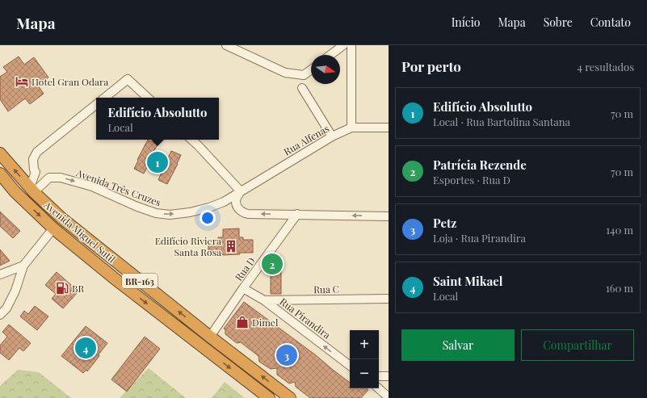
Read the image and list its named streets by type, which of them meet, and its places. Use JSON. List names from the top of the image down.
{
  "streets": {
    "highway": ["Avenida Miguel Sutil", "BR-163"],
    "street": [
      "Rua Alfenas",
      "Avenida Três Cruzes",
      "Rua D",
      "Rua C",
      "Rua Pirandira"
    ]
  },
  "crossings": [
    ["Rua Alfenas", "Avenida Três Cruzes"],
    ["Avenida Miguel Sutil", "Rua D"],
    ["Rua D", "Rua Pirandira"],
    ["Rua C", "Rua Pirandira"]
  ],
  "one_way": ["Avenida Três Cruzes", "Rua Pirandira"],
  "places": {
    "hotel": ["Hotel Gran Odara"],
    "building": ["Edifício Riviera Santa Rosa"],
    "fuel station": ["BR"],
    "shop": ["Dimel"]
  },
  "north": "right",
  "page": {
    "header": "Mapa",
    "nav": [
      "Início",
      "Mapa",
      "Sobre",
      "Contato"
    ],
    "heading": ["Por perto", "4 resultados"],
    "list": [
      {
        "mark": "1",
        "name": "Edifício Absolutto",
        "note": "Local · Rua Bartolina Santana",
        "value": "70 m"
      },
      {
        "mark": "2",
        "name": "Patrícia Rezende",
        "note": "Esportes · Rua D",
        "value": "70 m"
      },
      {
        "mark": "3",
        "name": "Petz",
        "note": "Loja · Rua Pirandira",
        "value": "140 m"
      },
      {
        "mark": "4",
        "name": "Saint Mikael",
        "note": "Local",
        "value": "160 m"
      }
    ],
    "popup": ["Edifício Absolutto", "Local"],
    "pins": [
      "1",
      "2",
      "4",
      "3"
    ],
    "buttons": ["Salvar", "Compartilhar"],
    "map_buttons": ["+", "−"]
  }
}
